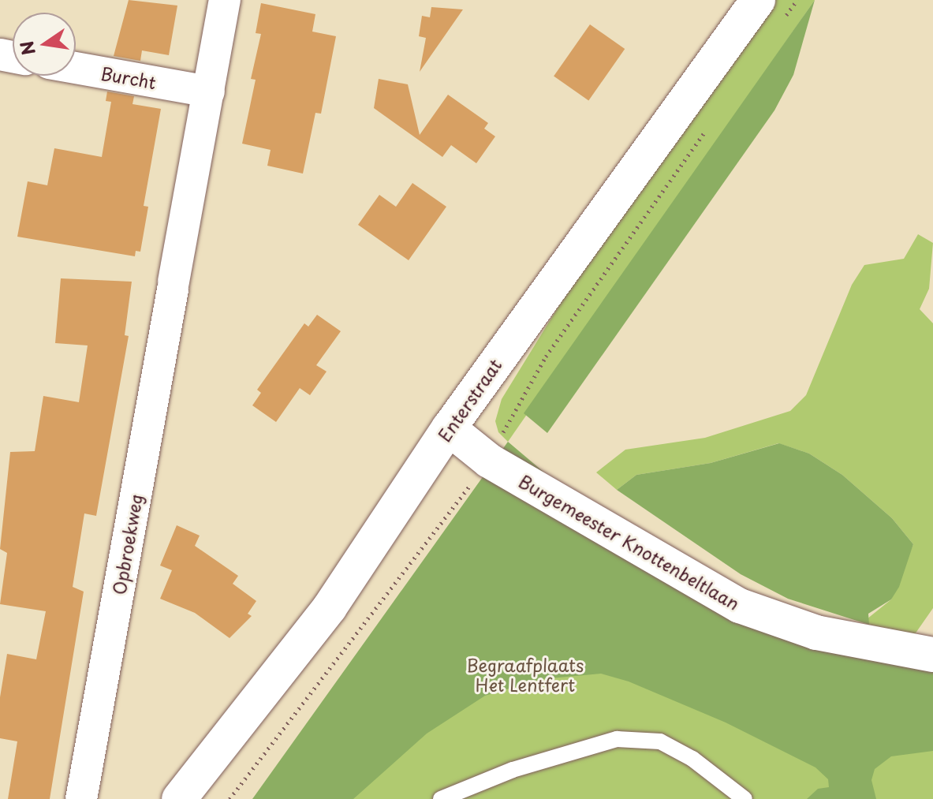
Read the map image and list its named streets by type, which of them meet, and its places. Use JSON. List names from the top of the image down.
{
  "streets": {
    "main road": ["Enterstraat", "Burgemeester Knottenbeltlaan"],
    "street": ["Burcht", "Opbroekweg"]
  },
  "crossings": [
    ["Burcht", "Opbroekweg"],
    ["Enterstraat", "Burgemeester Knottenbeltlaan"]
  ],
  "parks": ["Begraafplaats Het Lentfert"],
  "north": "left"
}
